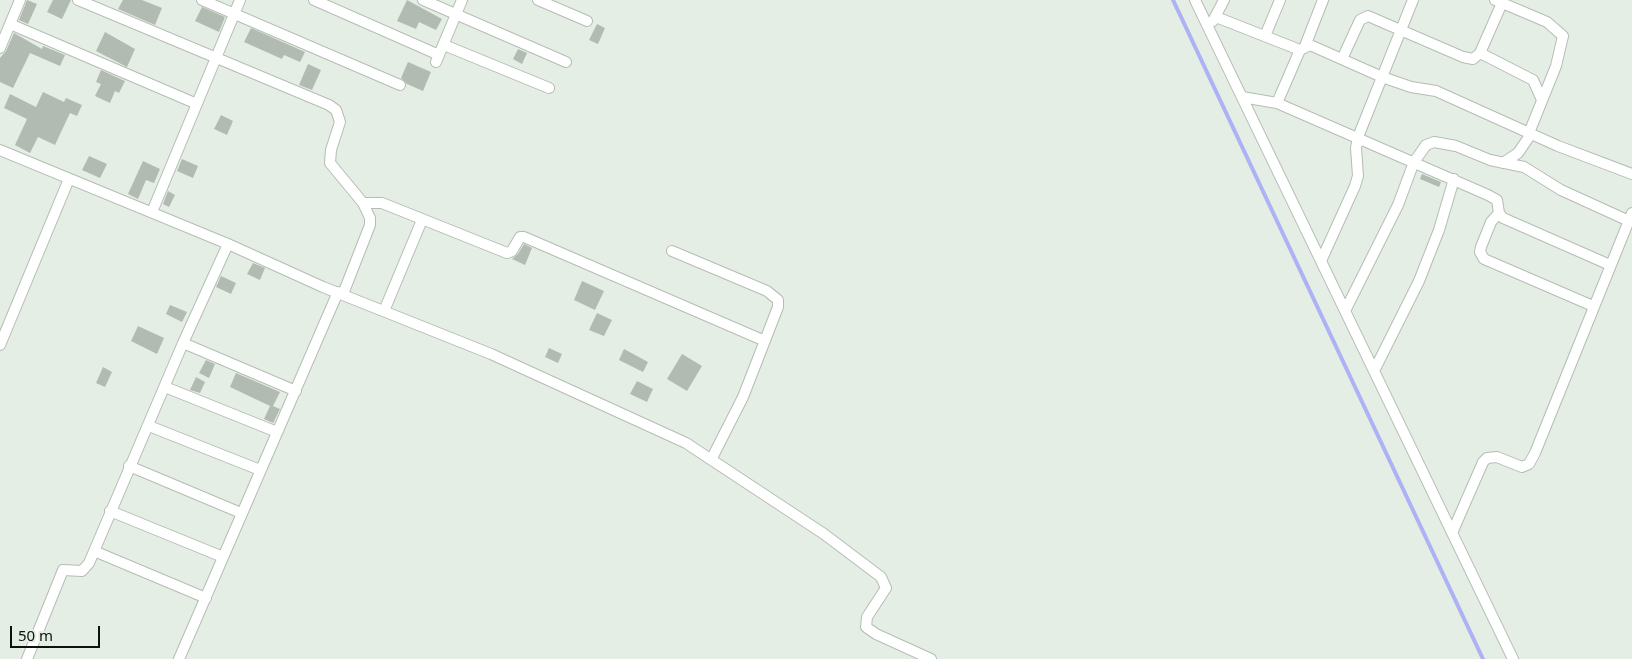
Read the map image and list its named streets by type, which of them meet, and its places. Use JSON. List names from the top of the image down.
{
  "scale_bar": "50 m"
}
